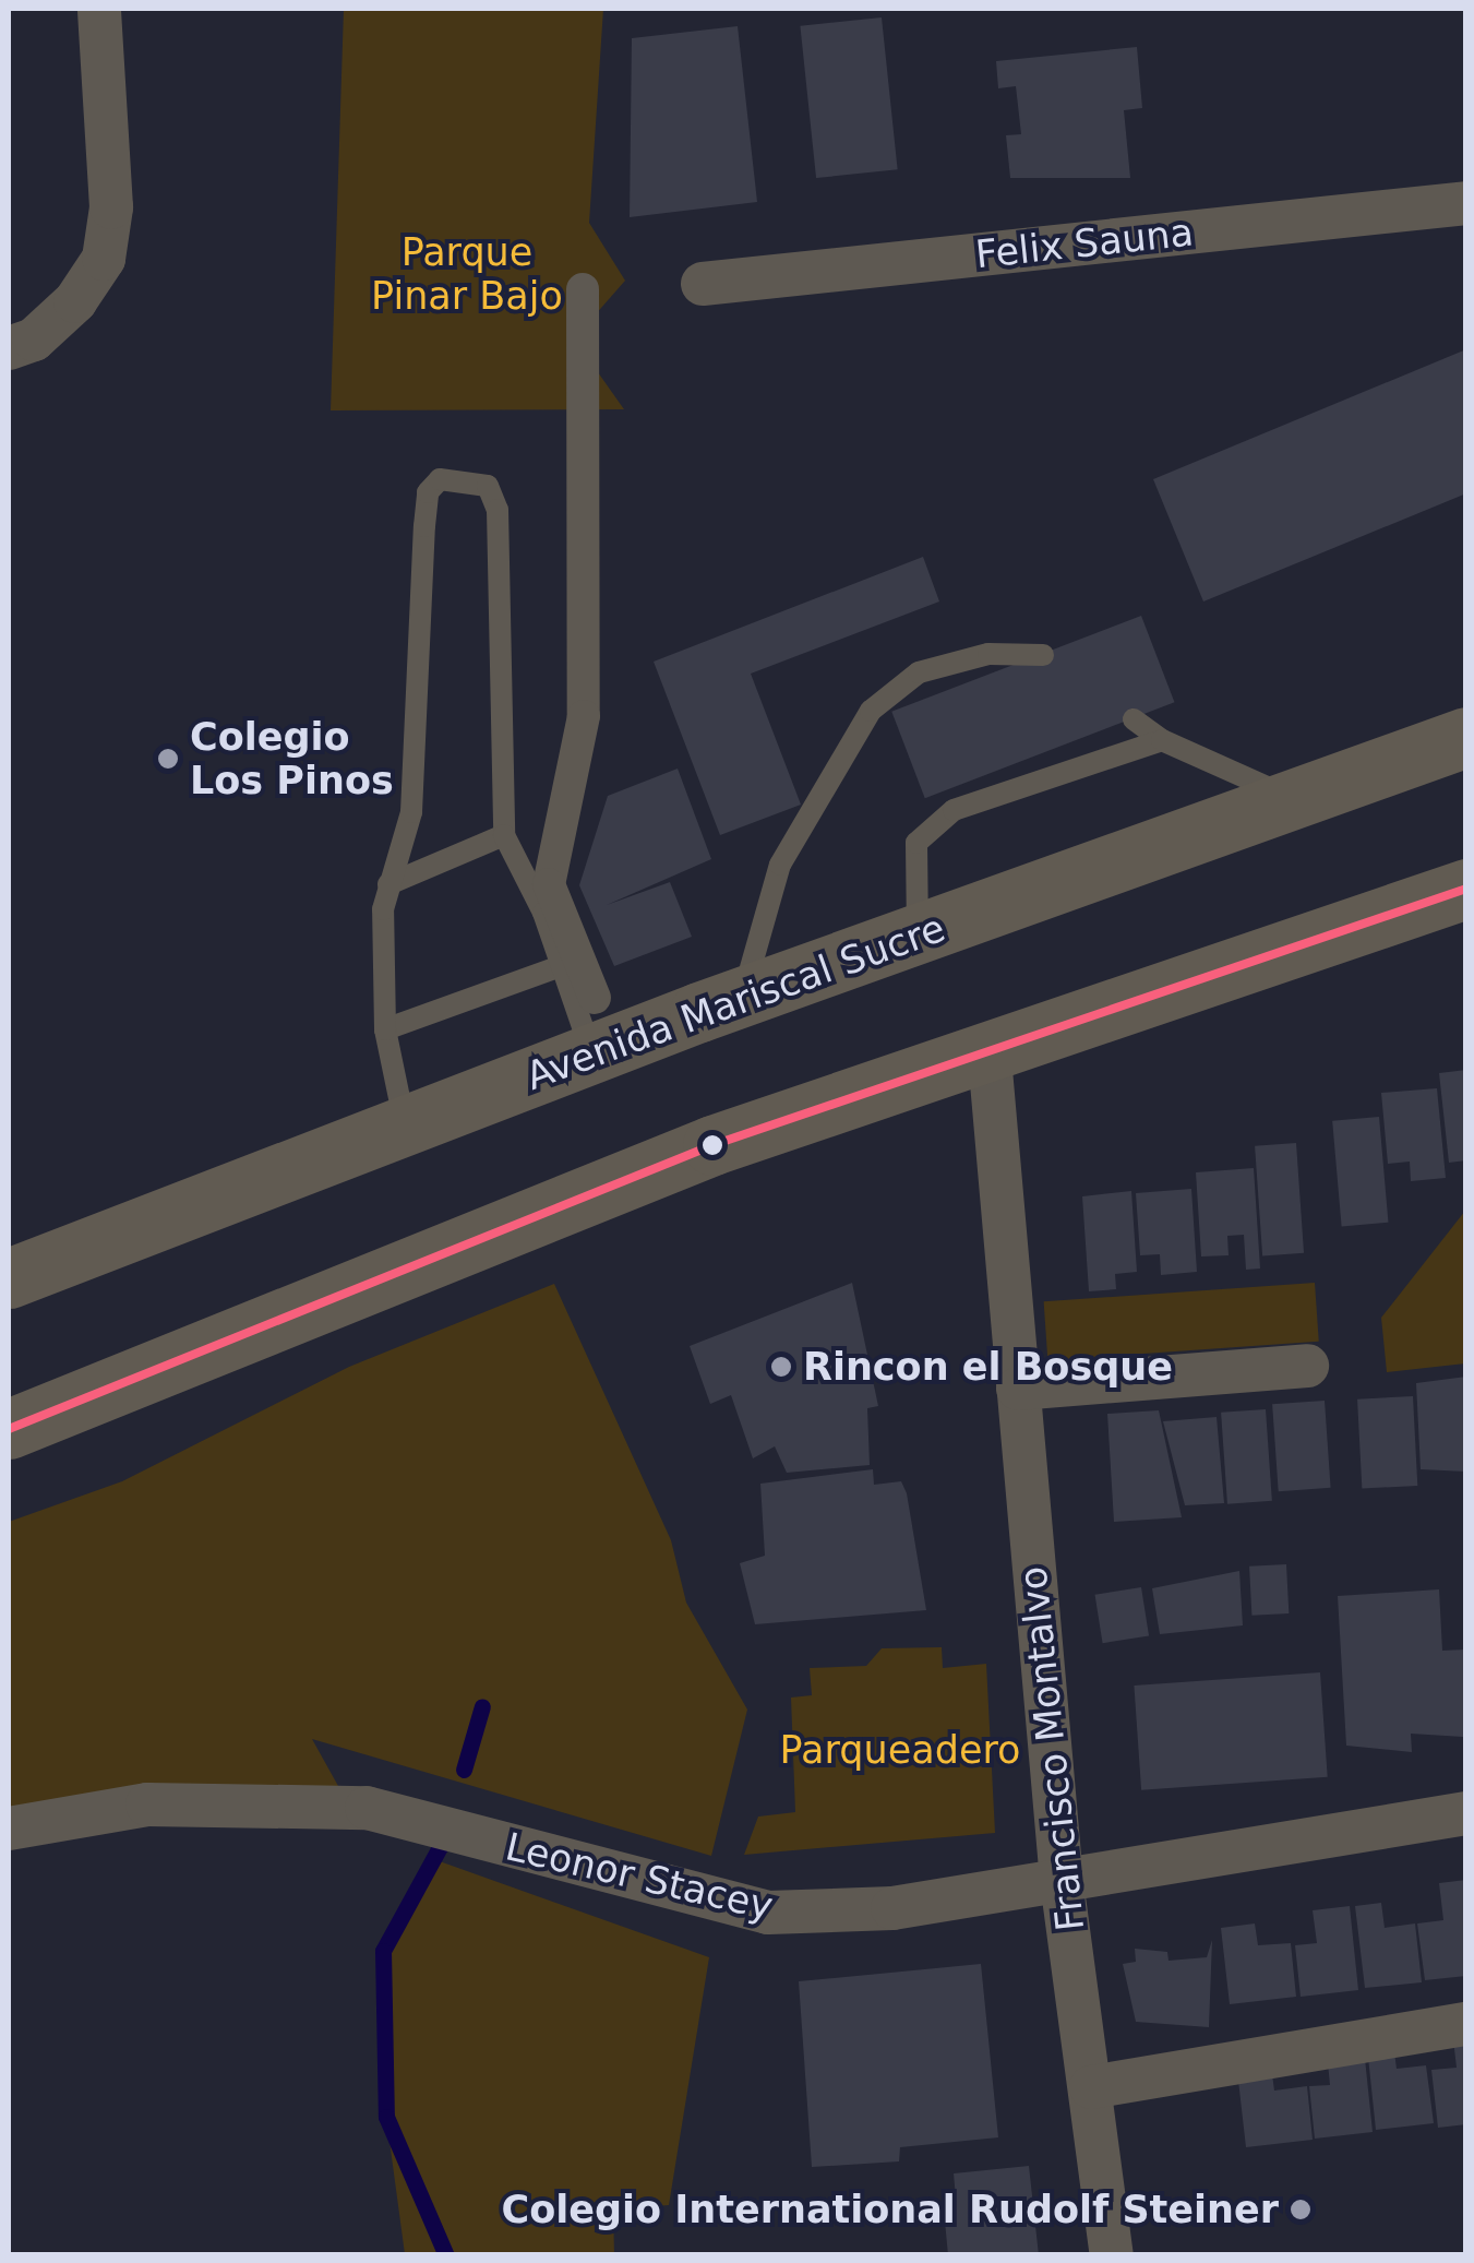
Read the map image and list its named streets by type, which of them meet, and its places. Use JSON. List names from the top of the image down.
{
  "streets": {
    "main road": ["Avenida Mariscal Sucre"],
    "street": ["Felix Sauna", "Francisco Montalvo", "Leonor Stacey"]
  },
  "crossings": [
    ["Francisco Montalvo", "Leonor Stacey"]
  ],
  "parks": ["Parque Pinar Bajo", "Parqueadero"],
  "places": ["Colegio Los Pinos", "Rincon el Bosque", "Colegio International Rudolf Steiner"]
}
